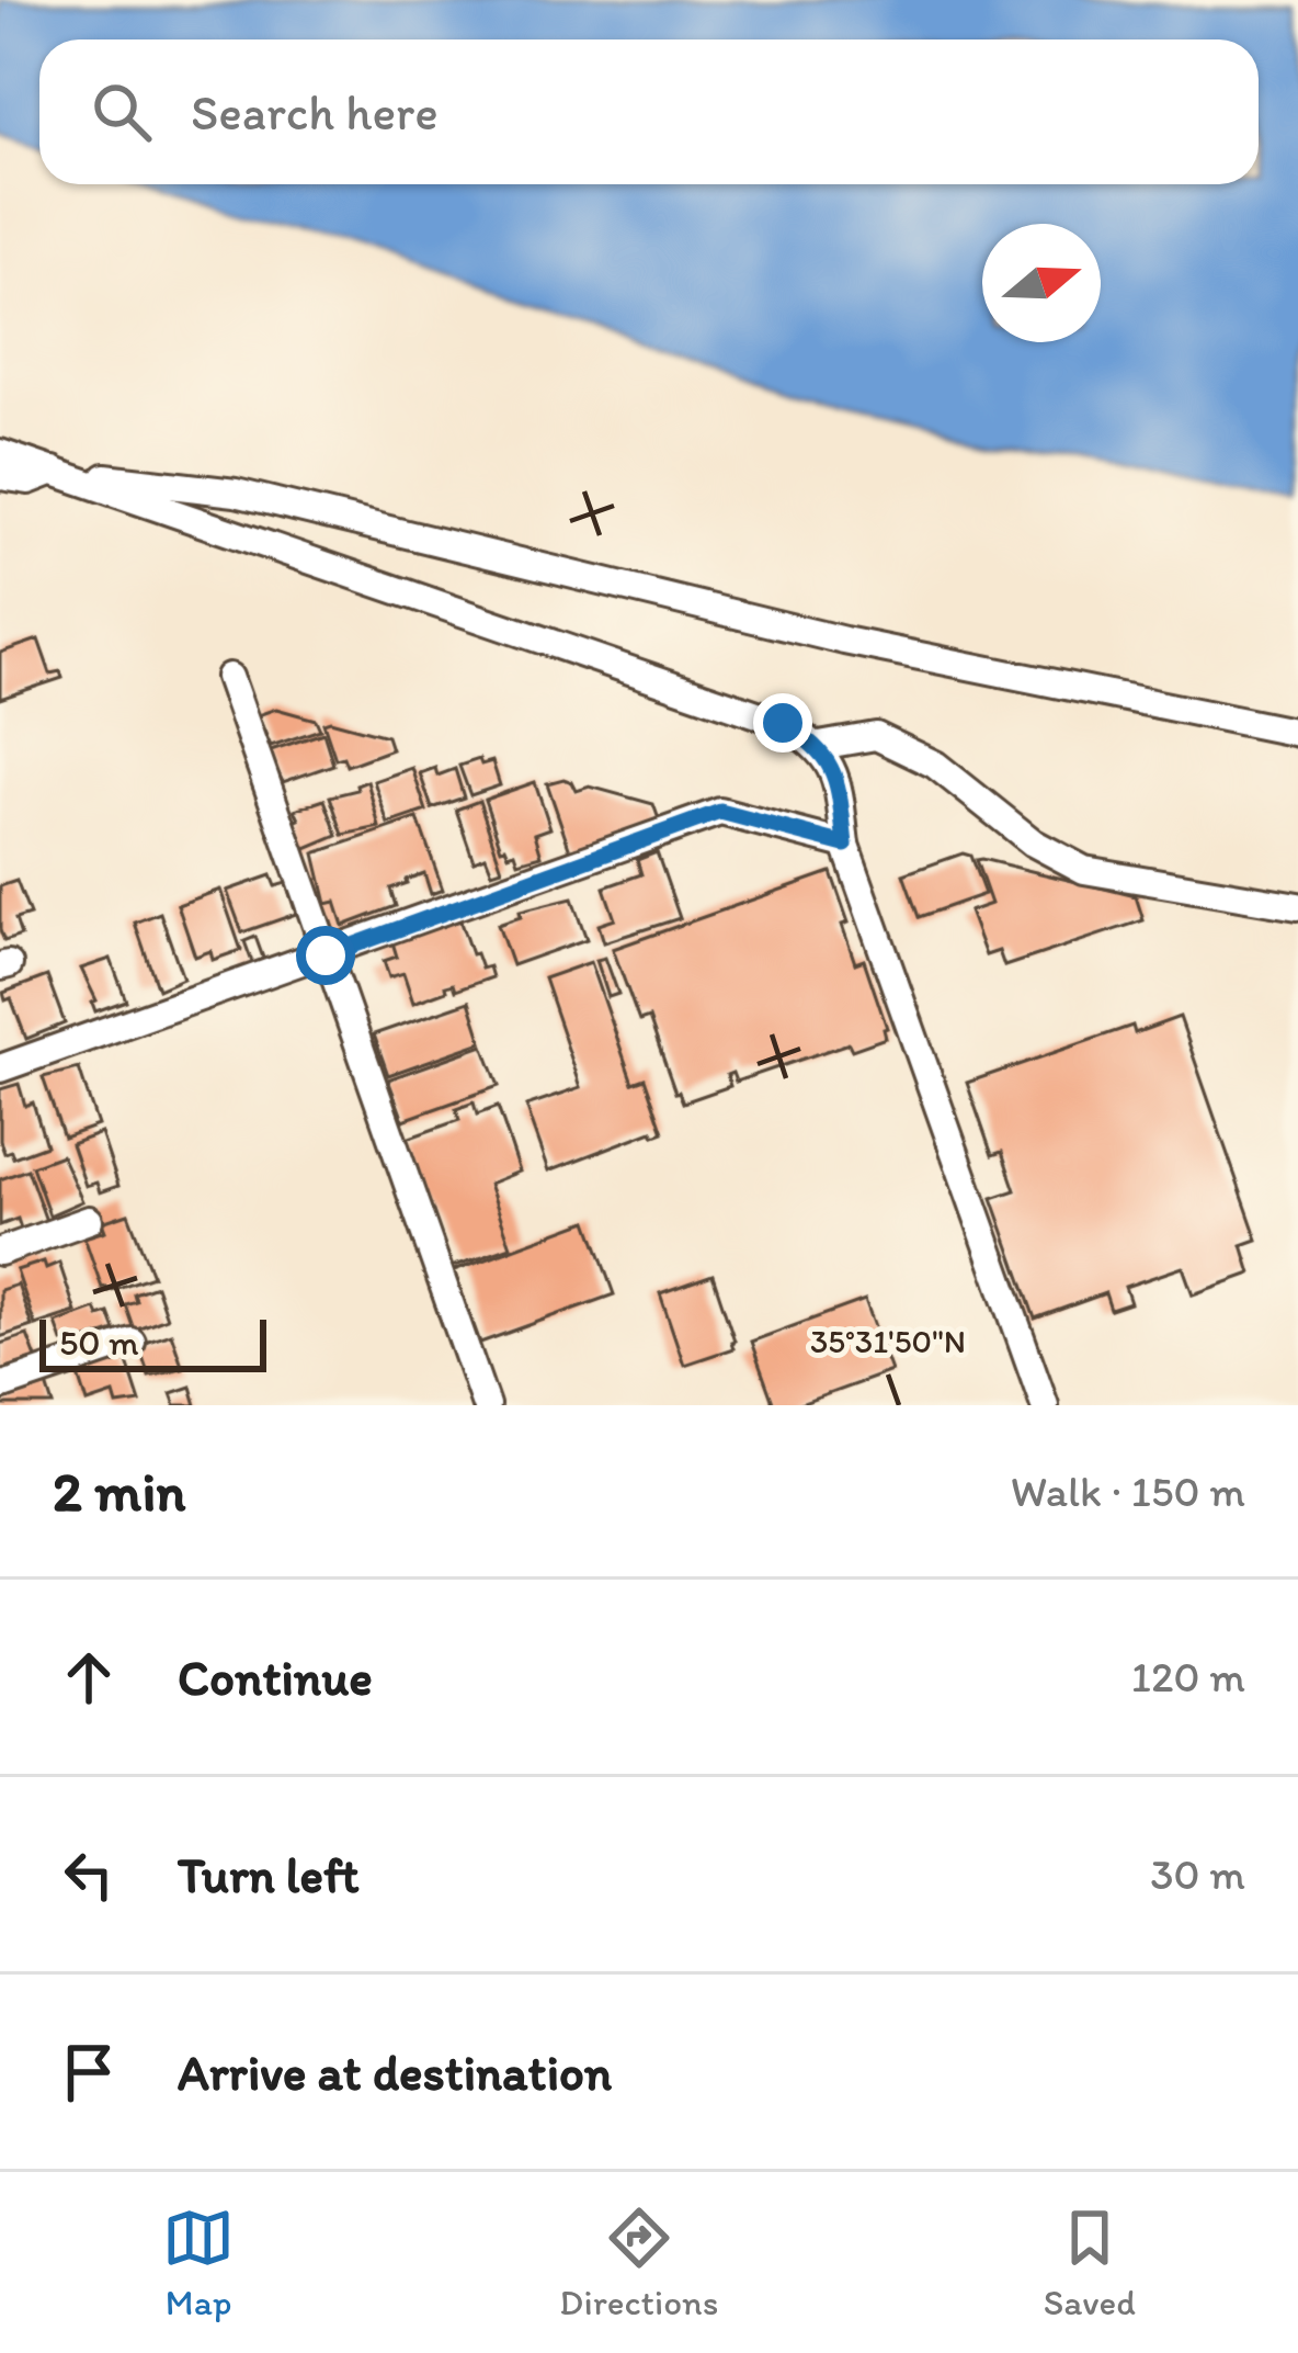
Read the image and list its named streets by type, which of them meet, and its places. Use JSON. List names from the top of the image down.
{
  "scale_bar": "50 m",
  "north": "right",
  "page": {
    "search": "Search here",
    "scale": "50 m",
    "heading": ["2 min", "Walk · 150 m"],
    "list": [
      ["Continue", "120 m"],
      ["Turn left", "30 m"],
      "Arrive at destination"
    ],
    "nav": ["Map", "Directions", "Saved"]
  },
  "coordinates": ["35°31'50\"N"]
}
